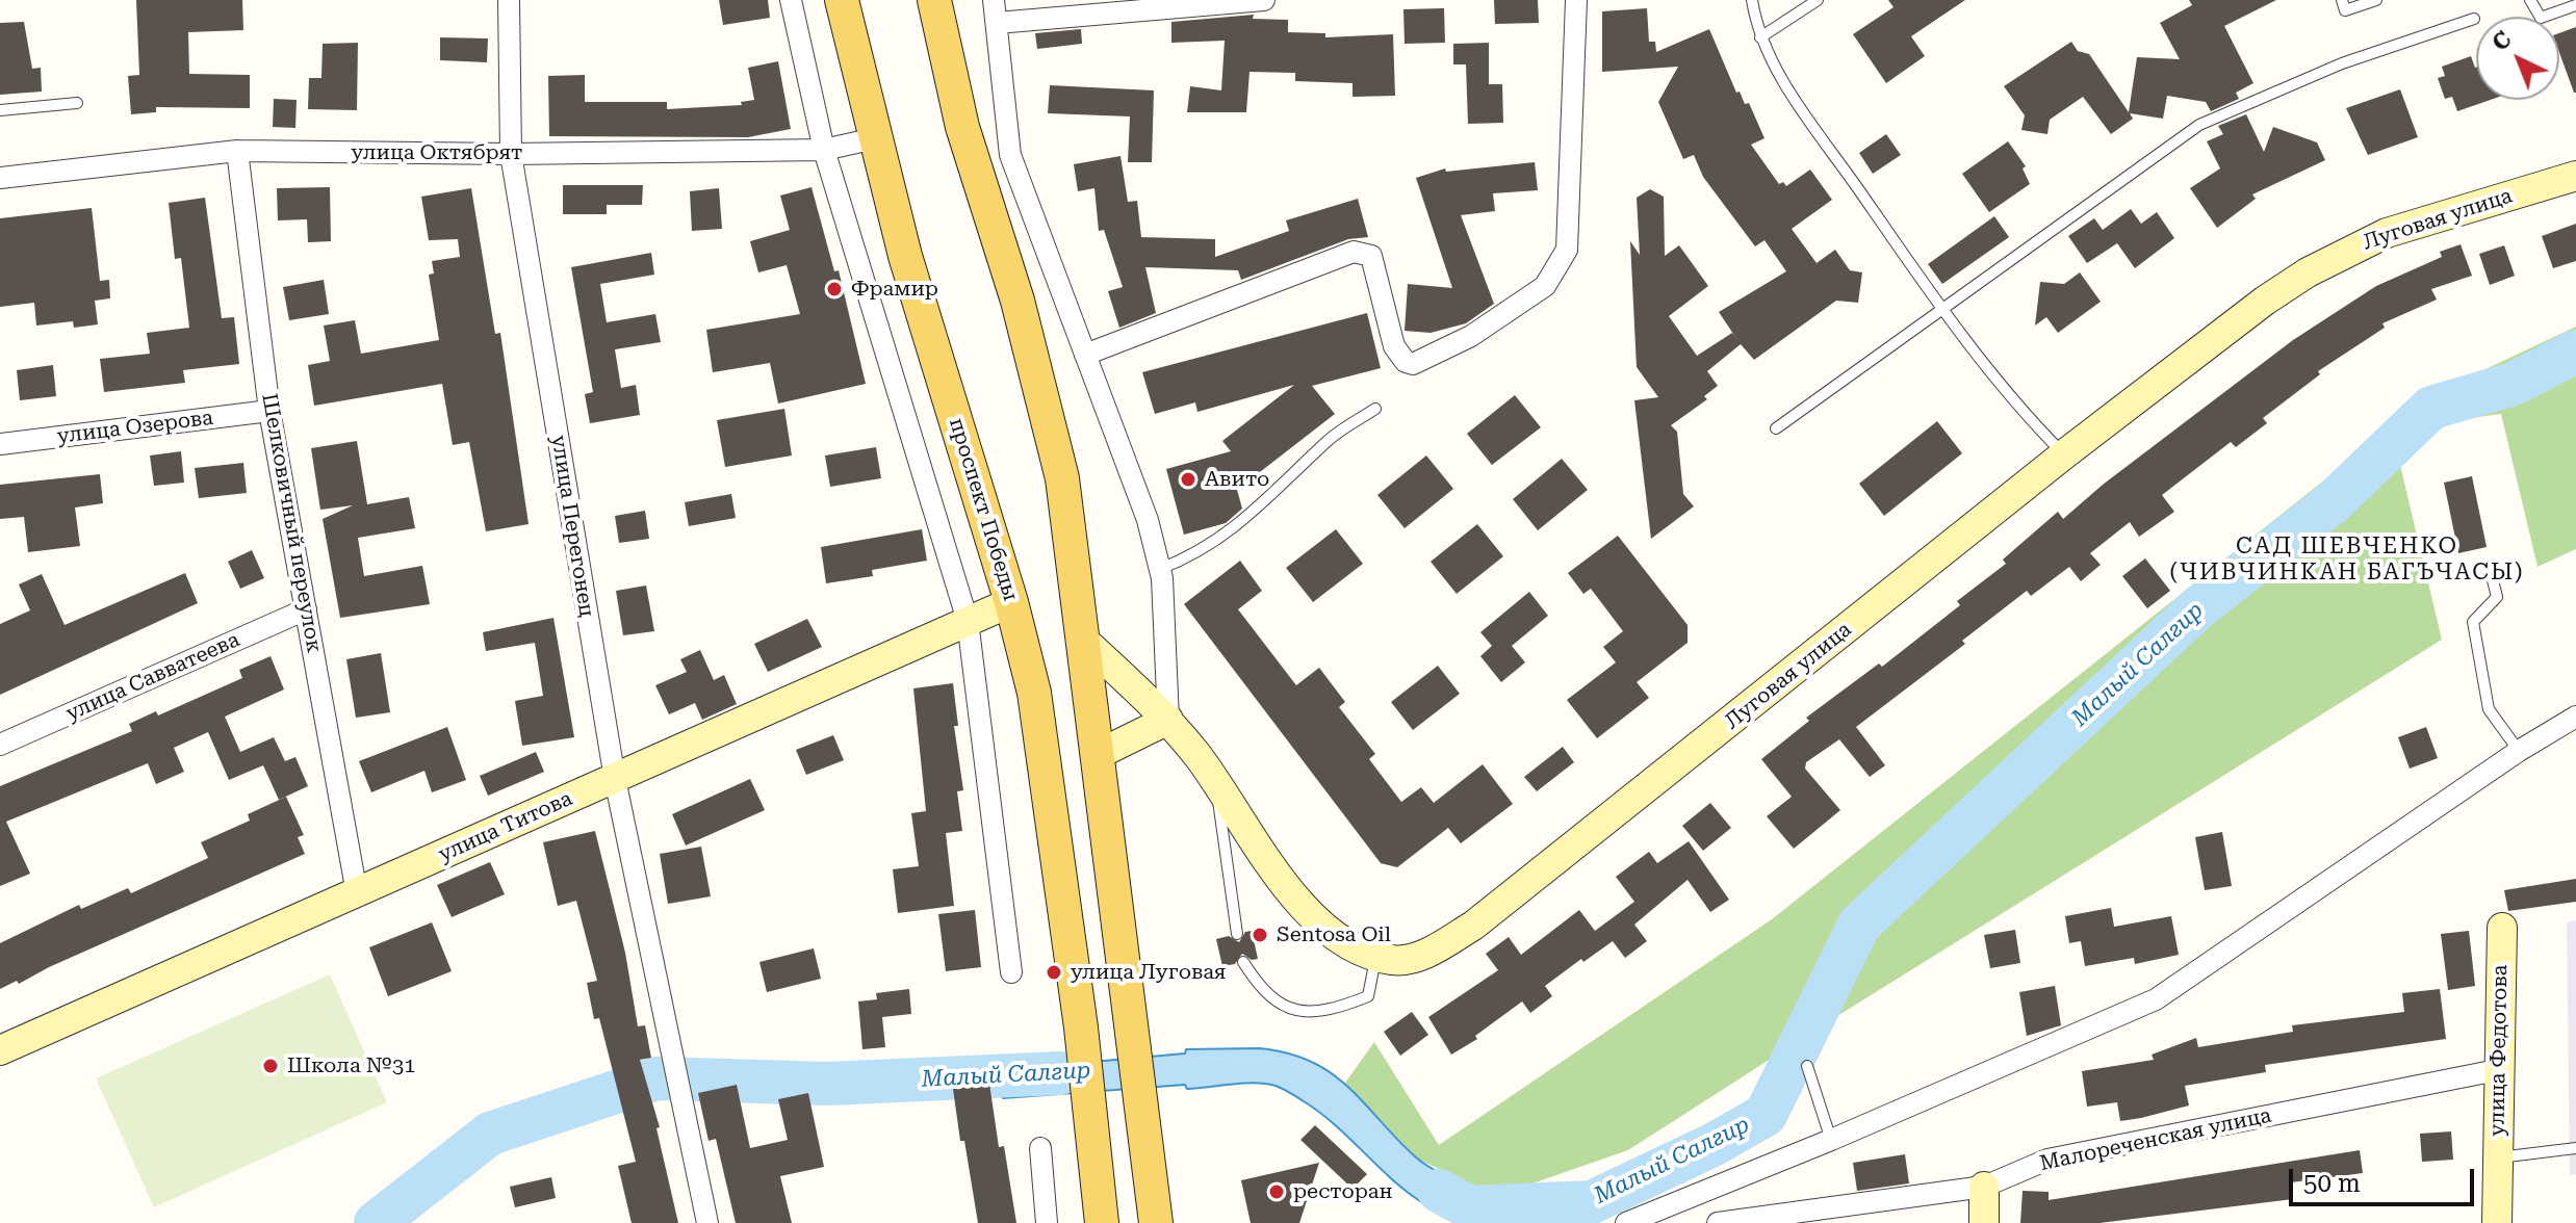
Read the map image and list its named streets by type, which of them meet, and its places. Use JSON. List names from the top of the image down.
{
  "streets": {
    "main road": [
      "Луговая улица",
      "проспект Победы",
      "улица Титова",
      "улица Федотова"
    ],
    "street": [
      "улица Октябрят",
      "улица Озерова",
      "Шелковичный переулок",
      "улица Перегонец",
      "улица Савватеева",
      "Малореченская улица"
    ]
  },
  "crossings": [
    ["улица Октябрят", "проспект Победы"],
    ["улица Октябрят", "Шелковичный переулок"],
    ["улица Октябрят", "улица Перегонец"],
    ["улица Озерова", "Шелковичный переулок"],
    ["проспект Победы", "улица Титова"],
    ["Шелковичный переулок", "улица Савватеева"],
    ["Шелковичный переулок", "улица Титова"],
    ["улица Перегонец", "улица Титова"],
    ["улица Федотова", "Малореченская улица"]
  ],
  "districts": ["САД ШЕВЧЕНКО (ЧИВЧИНКАН БАГЪЧАСЫ)"],
  "water": ["Малый Салгир"],
  "places": [
    "Фрамир",
    "Авито",
    "Sentosa Oil",
    "улица Луговая",
    "Школа №31",
    "ресторан"
  ],
  "scale_bar": "50 m",
  "north": "top left"
}
